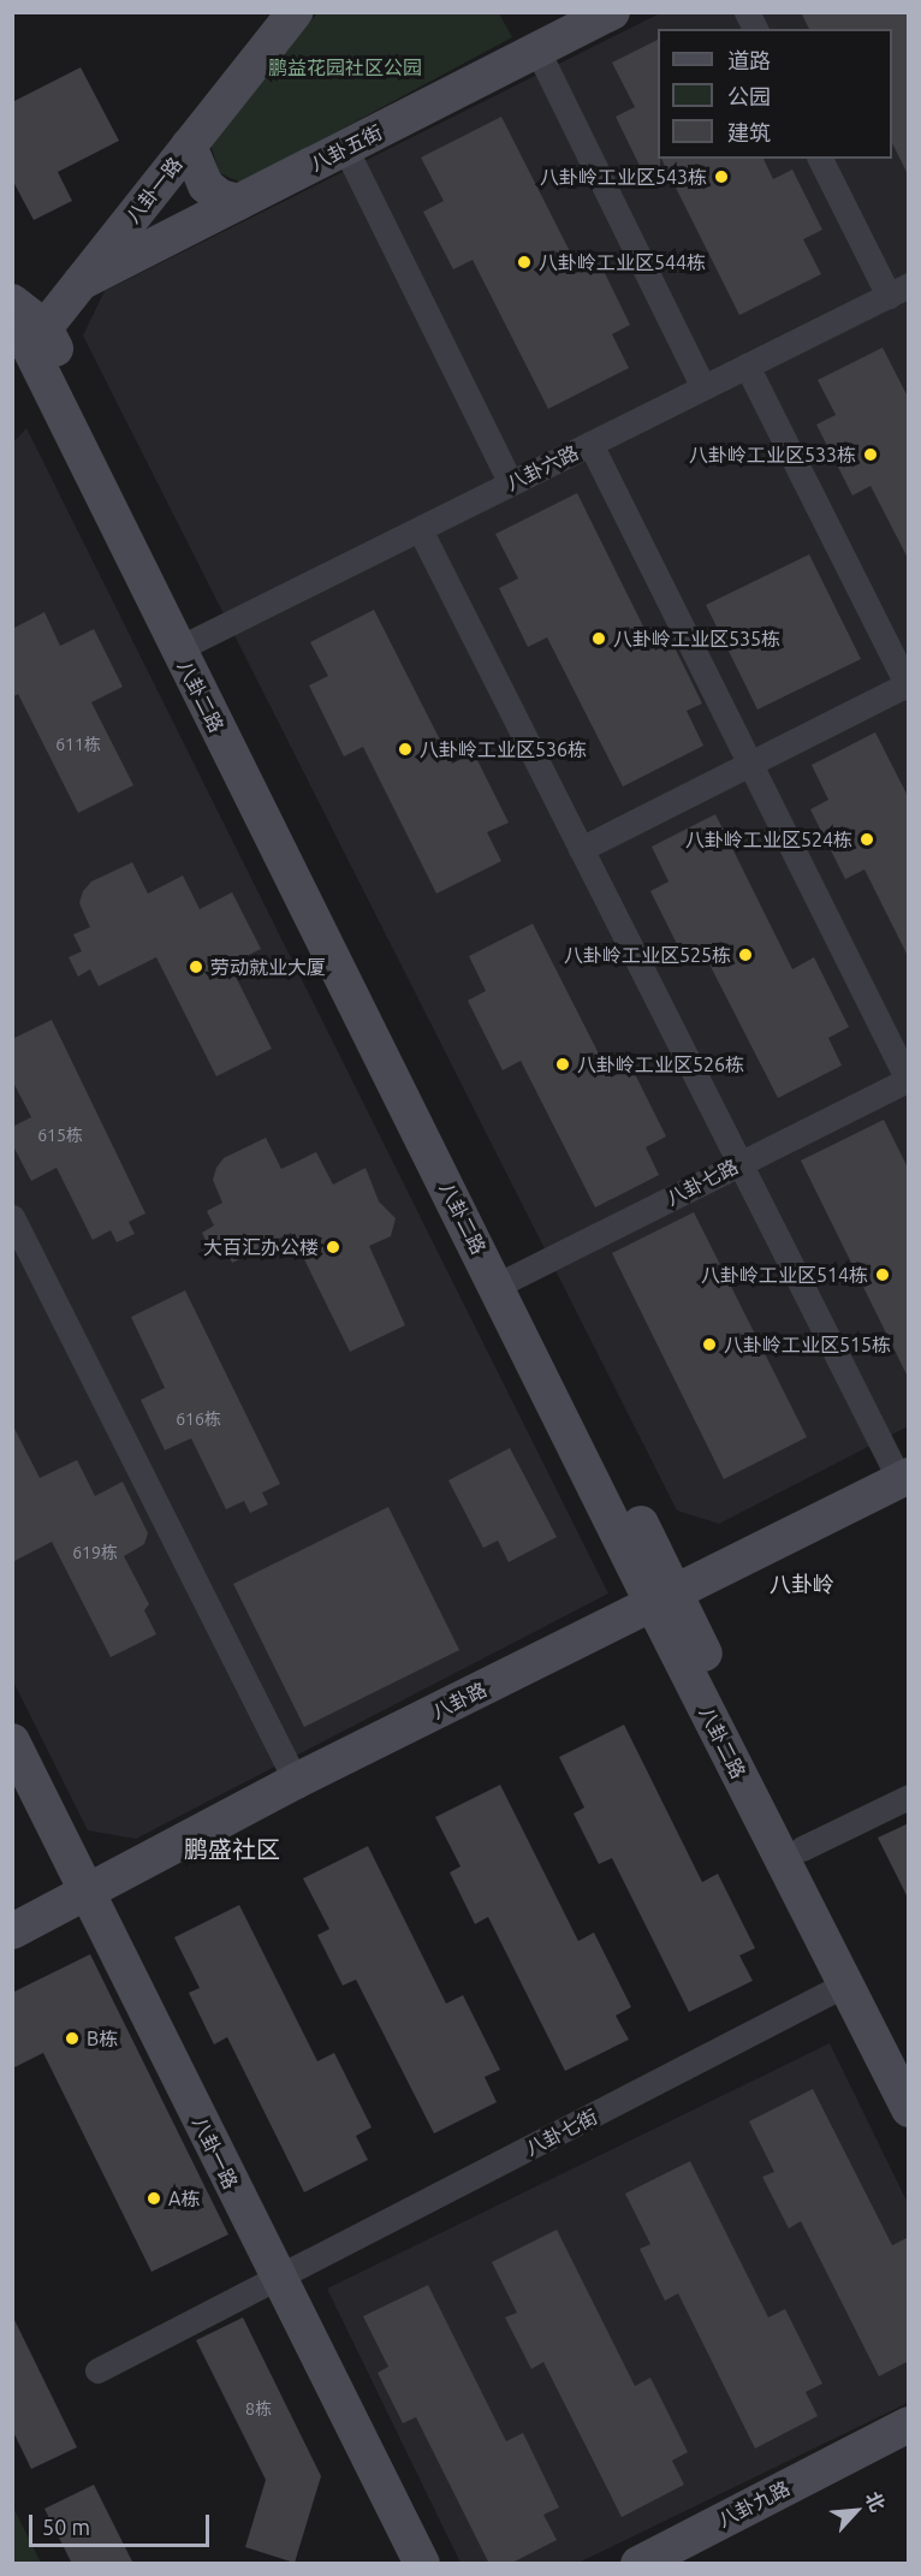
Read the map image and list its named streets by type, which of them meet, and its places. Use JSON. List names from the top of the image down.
{
  "streets": {
    "street": [
      "八卦五街",
      "八卦一路",
      "八卦六路",
      "八卦二路",
      "八卦七路",
      "八卦路",
      "八卦七街",
      "八卦九路"
    ]
  },
  "crossings": [
    ["八卦五街", "八卦一路"],
    ["八卦一路", "八卦二路"],
    ["八卦一路", "八卦路"],
    ["八卦一路", "八卦七街"],
    ["八卦六路", "八卦二路"],
    ["八卦二路", "八卦七路"],
    ["八卦二路", "八卦路"],
    ["八卦二路", "八卦七街"]
  ],
  "districts": ["八卦岭", "鹏盛社区"],
  "parks": ["鹏益花园社区公园"],
  "places": [
    "八卦岭工业区543栋",
    "八卦岭工业区544栋",
    "八卦岭工业区533栋",
    "八卦岭工业区535栋",
    "八卦岭工业区536栋",
    "八卦岭工业区524栋",
    "八卦岭工业区525栋",
    "劳动就业大厦",
    "八卦岭工业区526栋",
    "大百汇办公楼",
    "八卦岭工业区514栋",
    "八卦岭工业区515栋",
    "B栋",
    "A栋"
  ],
  "house_numbers": [
    "611栋",
    "615栋",
    "616栋",
    "619栋",
    "8栋"
  ],
  "legend": ["道路", "公园", "建筑"],
  "scale_bar": "50 m",
  "north": "top right"
}
